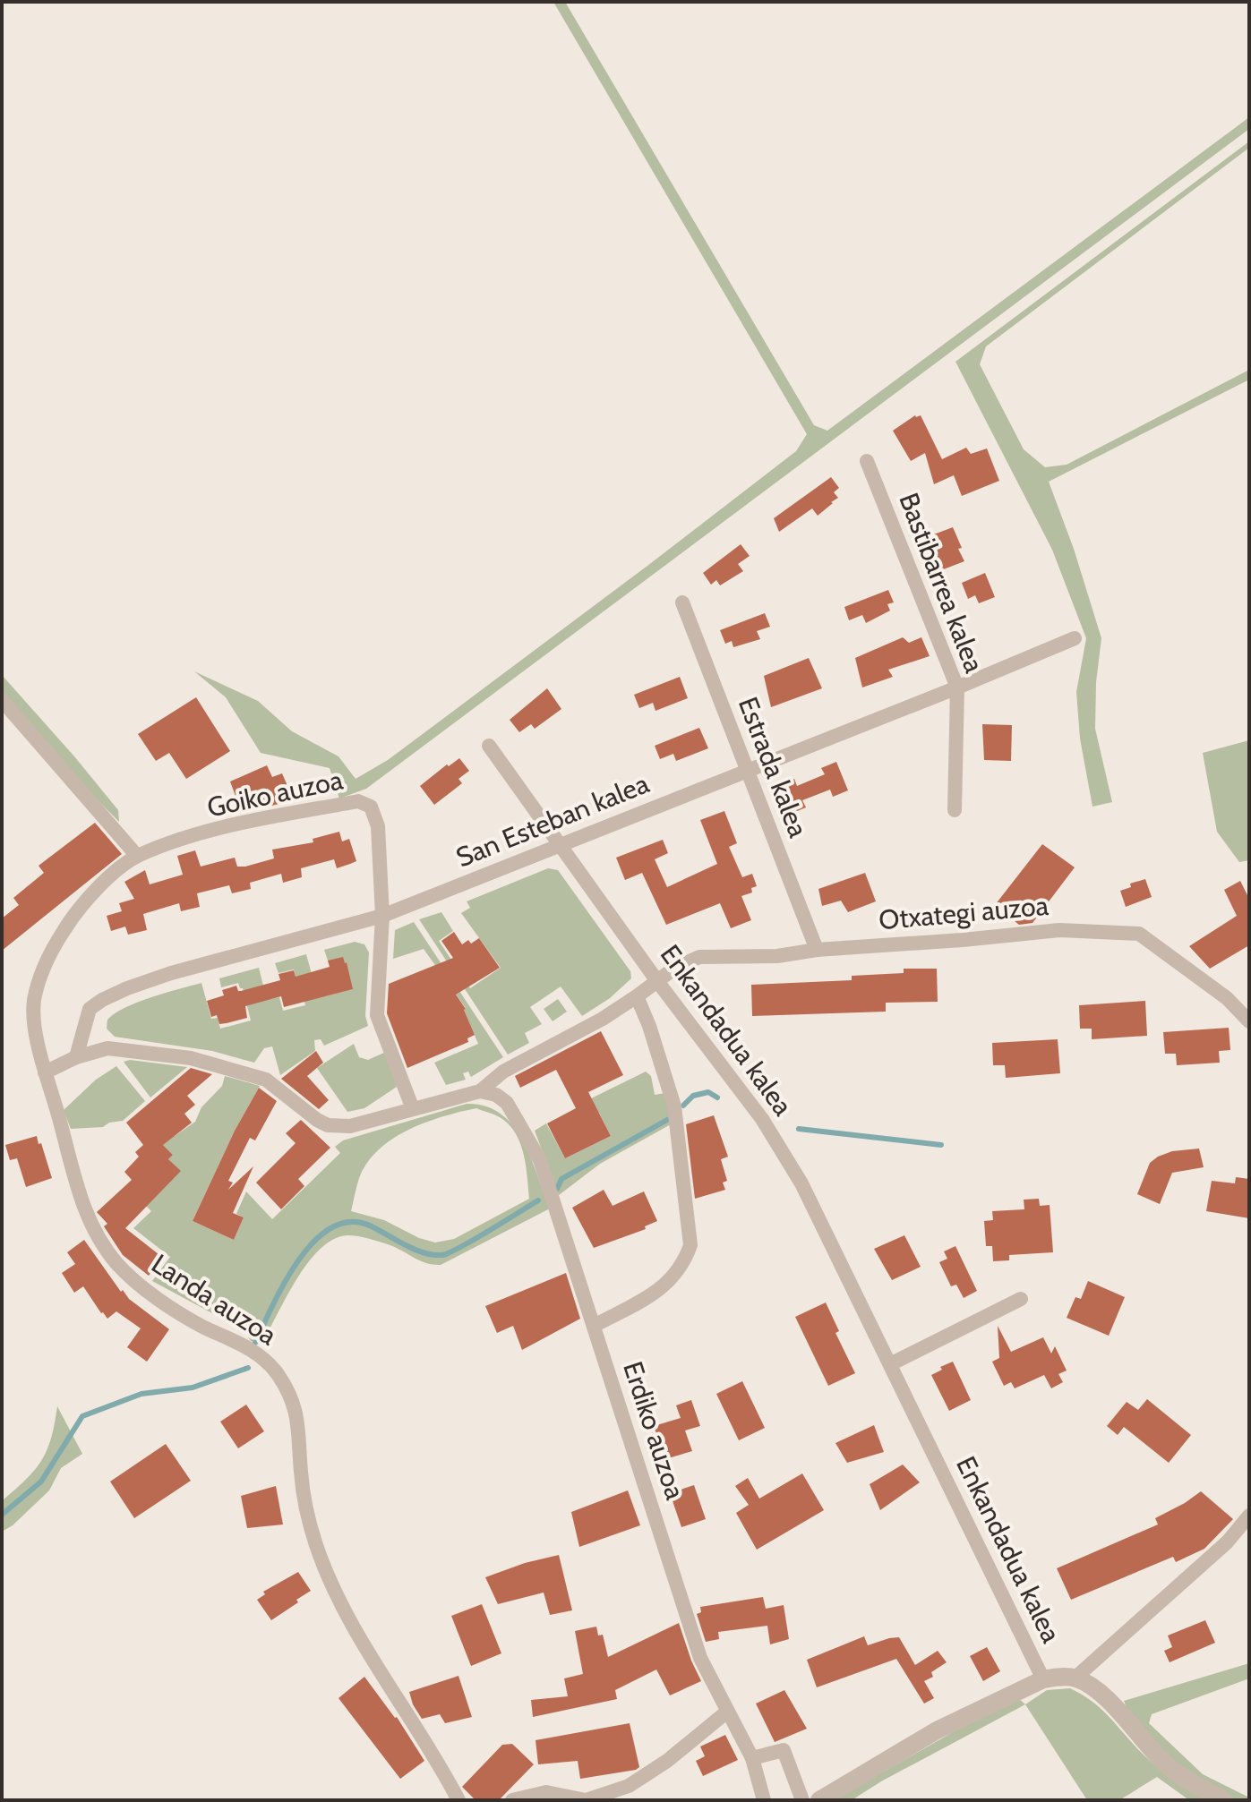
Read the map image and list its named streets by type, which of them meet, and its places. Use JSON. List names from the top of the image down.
{
  "streets": {
    "street": [
      "Bastibarrea kalea",
      "Estrada kalea",
      "Goiko auzoa",
      "San Esteban kalea",
      "Otxategi auzoa",
      "Enkandadua kalea",
      "Landa auzoa",
      "Erdiko auzoa"
    ]
  },
  "crossings": [
    ["Bastibarrea kalea", "San Esteban kalea"],
    ["Estrada kalea", "San Esteban kalea"],
    ["Estrada kalea", "Otxategi auzoa"],
    ["Goiko auzoa", "San Esteban kalea"],
    ["Goiko auzoa", "Landa auzoa"],
    ["San Esteban kalea", "Enkandadua kalea"],
    ["Otxategi auzoa", "Enkandadua kalea"]
  ]
}
